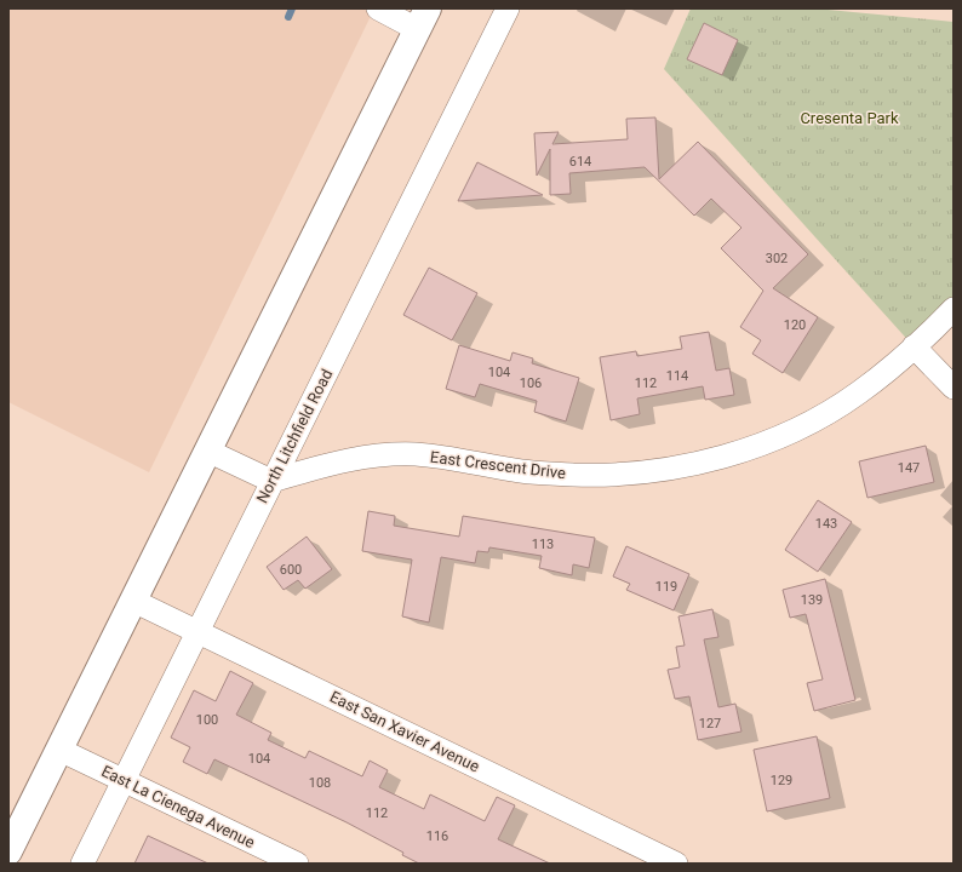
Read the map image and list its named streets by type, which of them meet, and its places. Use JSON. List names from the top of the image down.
{
  "streets": {
    "street": [
      "North Litchfield Road",
      "East Crescent Drive",
      "East San Xavier Avenue",
      "East La Cienega Avenue"
    ]
  },
  "crossings": [
    ["North Litchfield Road", "East Crescent Drive"],
    ["North Litchfield Road", "East San Xavier Avenue"],
    ["North Litchfield Road", "East La Cienega Avenue"]
  ],
  "parks": ["Cresenta Park"],
  "house_numbers": [
    "614",
    "302",
    "120",
    "104",
    "114",
    "106",
    "112",
    "147",
    "143",
    "113",
    "600",
    "119",
    "139",
    "100",
    "127",
    "104",
    "129",
    "108",
    "112",
    "116"
  ]
}
